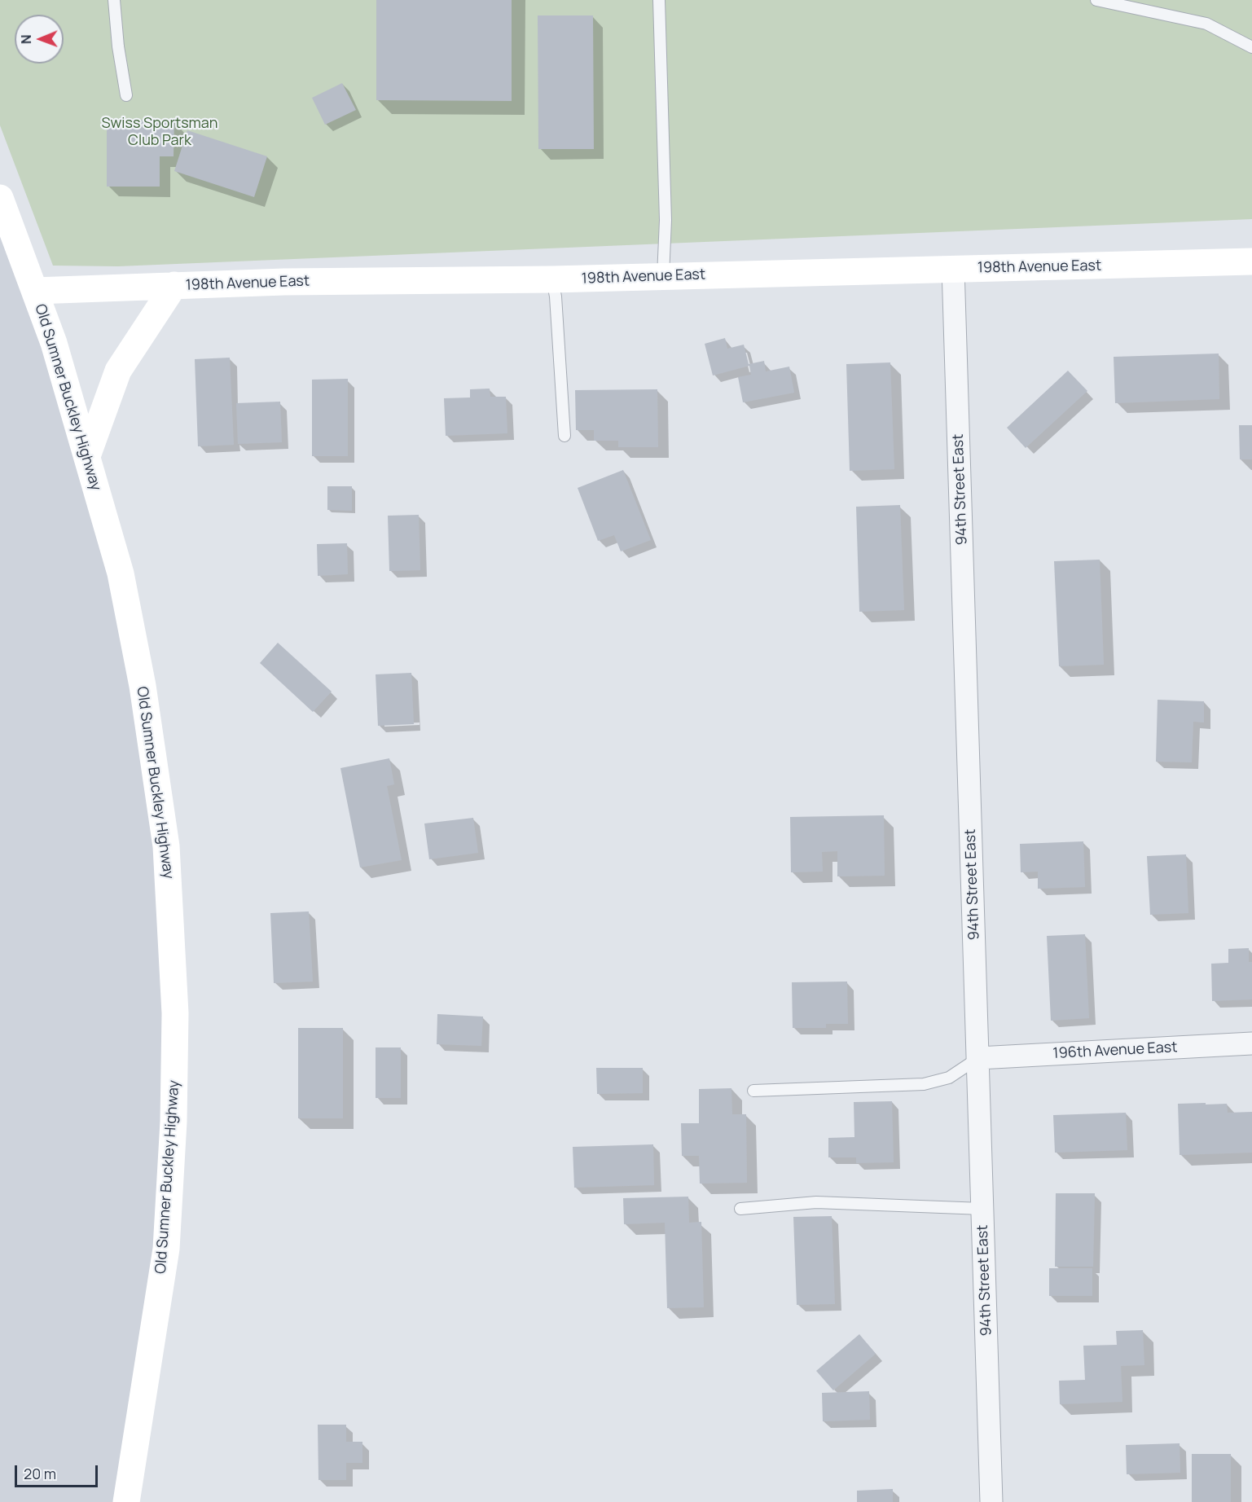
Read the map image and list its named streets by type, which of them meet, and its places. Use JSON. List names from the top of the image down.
{
  "streets": {
    "street": [
      "198th Avenue East",
      "Old Sumner Buckley Highway",
      "94th Street East",
      "196th Avenue East"
    ]
  },
  "crossings": [
    ["198th Avenue East", "Old Sumner Buckley Highway"],
    ["198th Avenue East", "94th Street East"],
    ["94th Street East", "196th Avenue East"]
  ],
  "parks": ["Swiss Sportsman Club Park"],
  "scale_bar": "20 m",
  "north": "left"
}
